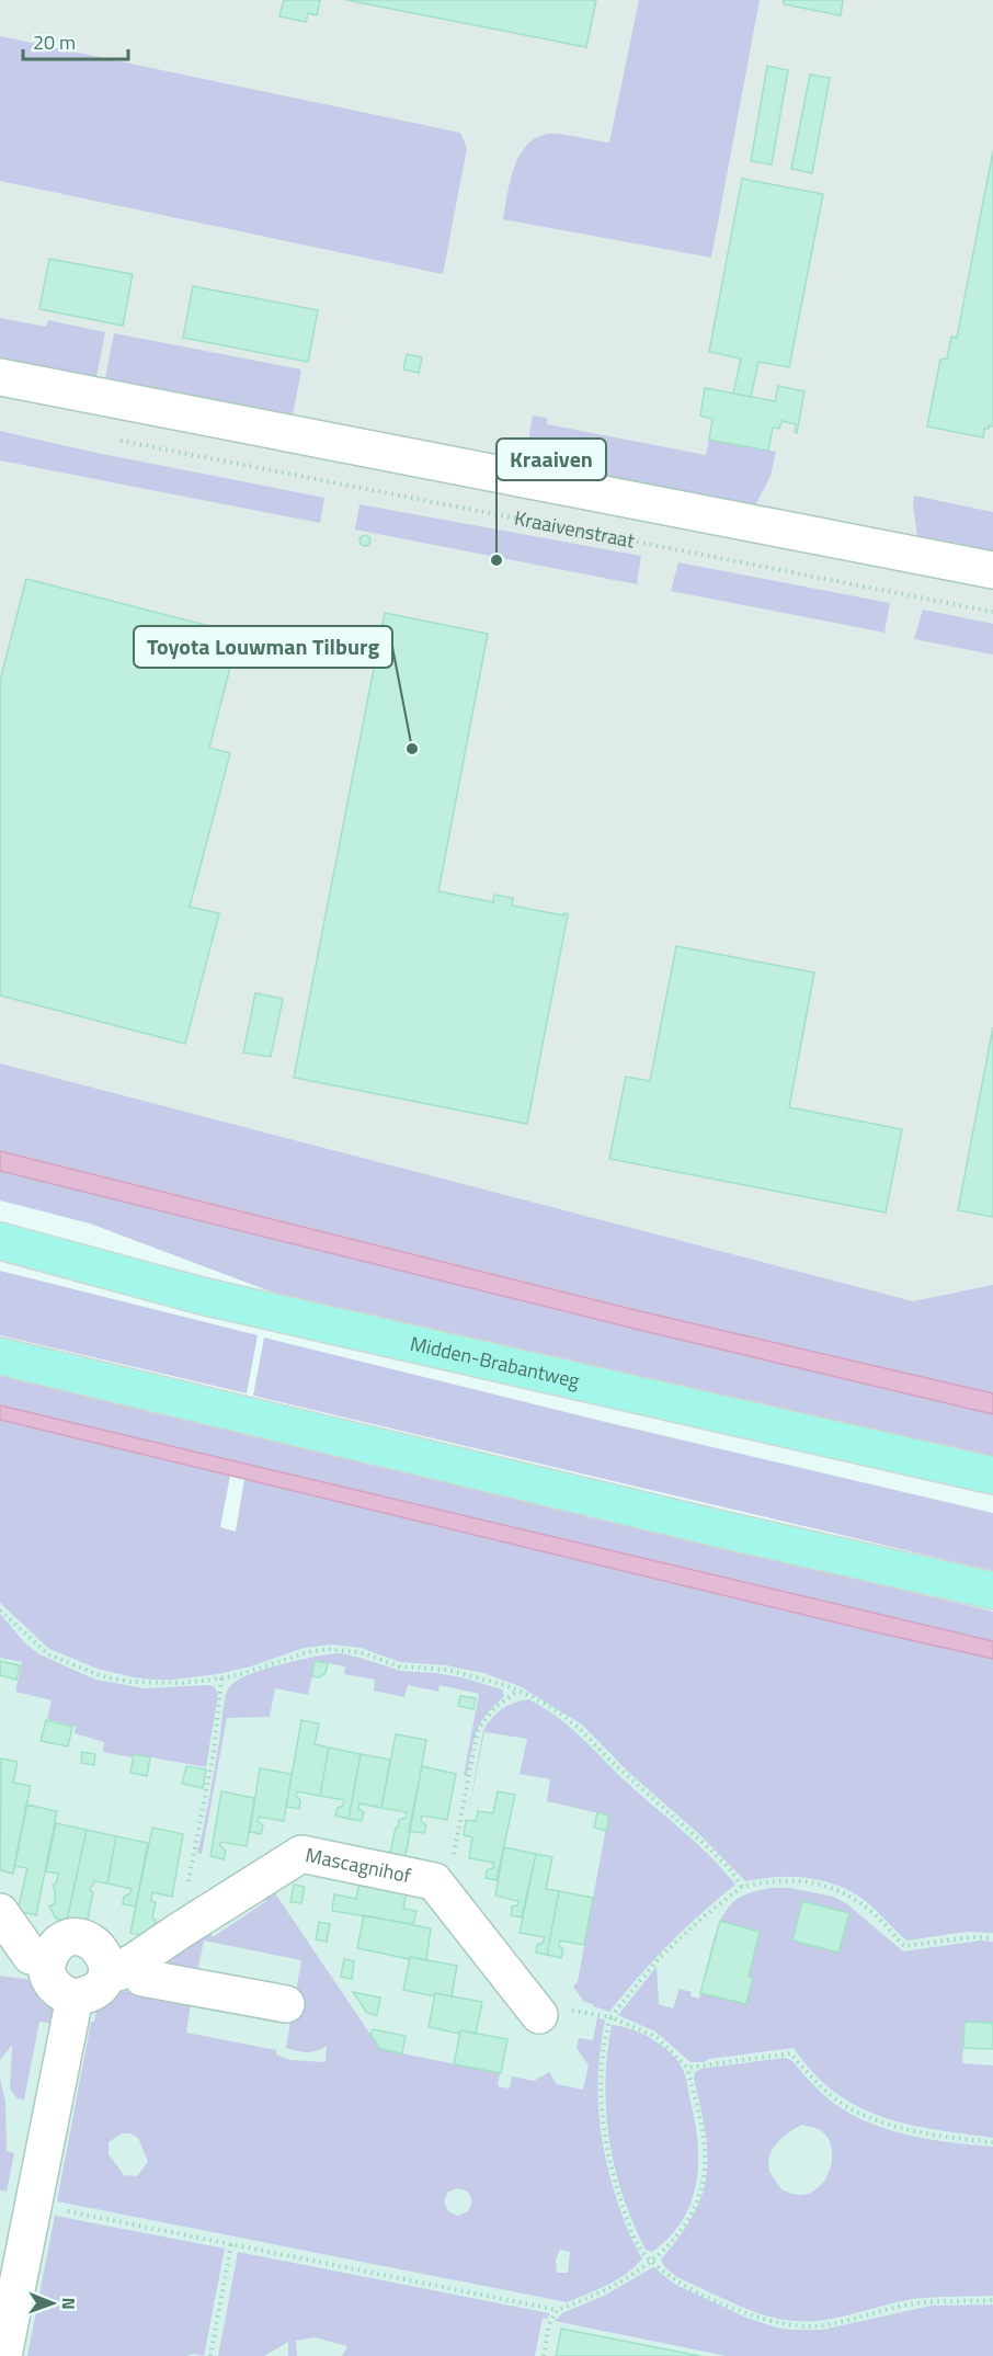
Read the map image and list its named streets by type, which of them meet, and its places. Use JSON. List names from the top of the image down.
{
  "streets": {
    "main road": ["Midden-Brabantweg"],
    "street": ["Kraaivenstraat", "Mascagnihof"]
  },
  "places": ["Kraaiven", "Toyota Louwman Tilburg"],
  "scale_bar": "20 m",
  "north": "right"
}
